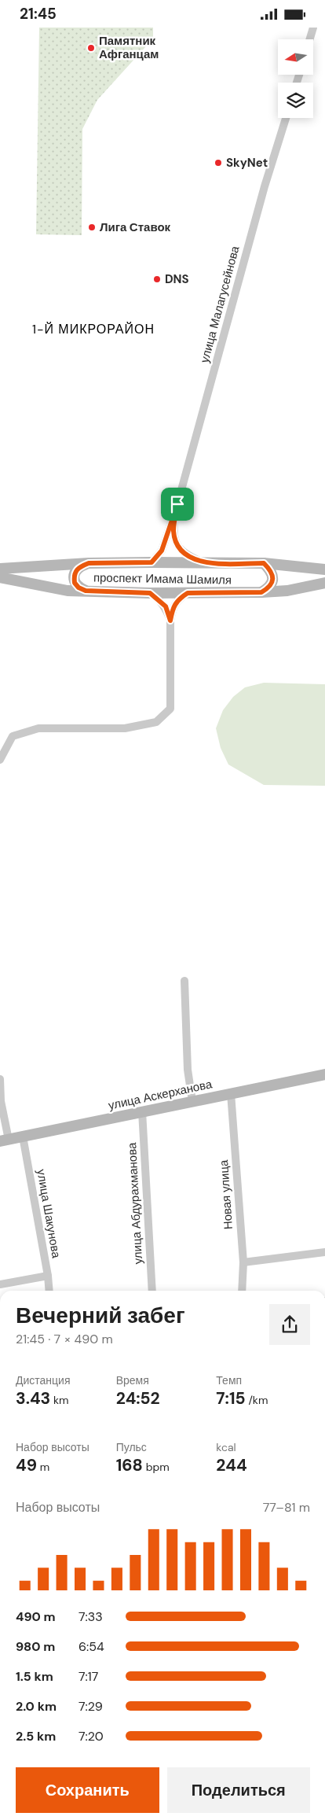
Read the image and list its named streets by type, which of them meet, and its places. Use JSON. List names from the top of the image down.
{
  "streets": {
    "main road": ["проспект Имама Шамиля", "улица Аскерханова"],
    "street": [
      "улица Малагусейнова",
      "Новая улица",
      "улица Абдурахманова",
      "улица Шакунова"
    ]
  },
  "crossings": [
    ["улица Аскерханова", "Новая улица"],
    ["улица Аскерханова", "улица Абдурахманова"],
    ["улица Аскерханова", "улица Шакунова"]
  ],
  "districts": ["1-Й МИКРОРАЙОН"],
  "places": [
    "Памятник Афганцам",
    "SkyNet",
    "Лига Ставок",
    "DNS"
  ],
  "north": "left",
  "page": {
    "status": "21:45",
    "heading": ["Вечерний забег", "21:45 · 7 × 490 m"],
    "stats": [
      ["Дистанция", "3.43 km"],
      ["Время", "24:52"],
      ["Темп", "7:15 /km"],
      ["Набор высоты", "49 m"],
      ["Пульс", "168 bpm"],
      ["kcal", "244"]
    ],
    "chart": ["Набор высоты", "77–81 m"],
    "list": [
      {
        "name": "490 m",
        "note": "7:33"
      },
      {
        "name": "980 m",
        "note": "6:54"
      },
      {
        "name": "1.5 km",
        "note": "7:17"
      },
      {
        "name": "2.0 km",
        "note": "7:29"
      },
      {
        "name": "2.5 km",
        "note": "7:20"
      }
    ],
    "buttons": ["Сохранить", "Поделиться"]
  }
}
